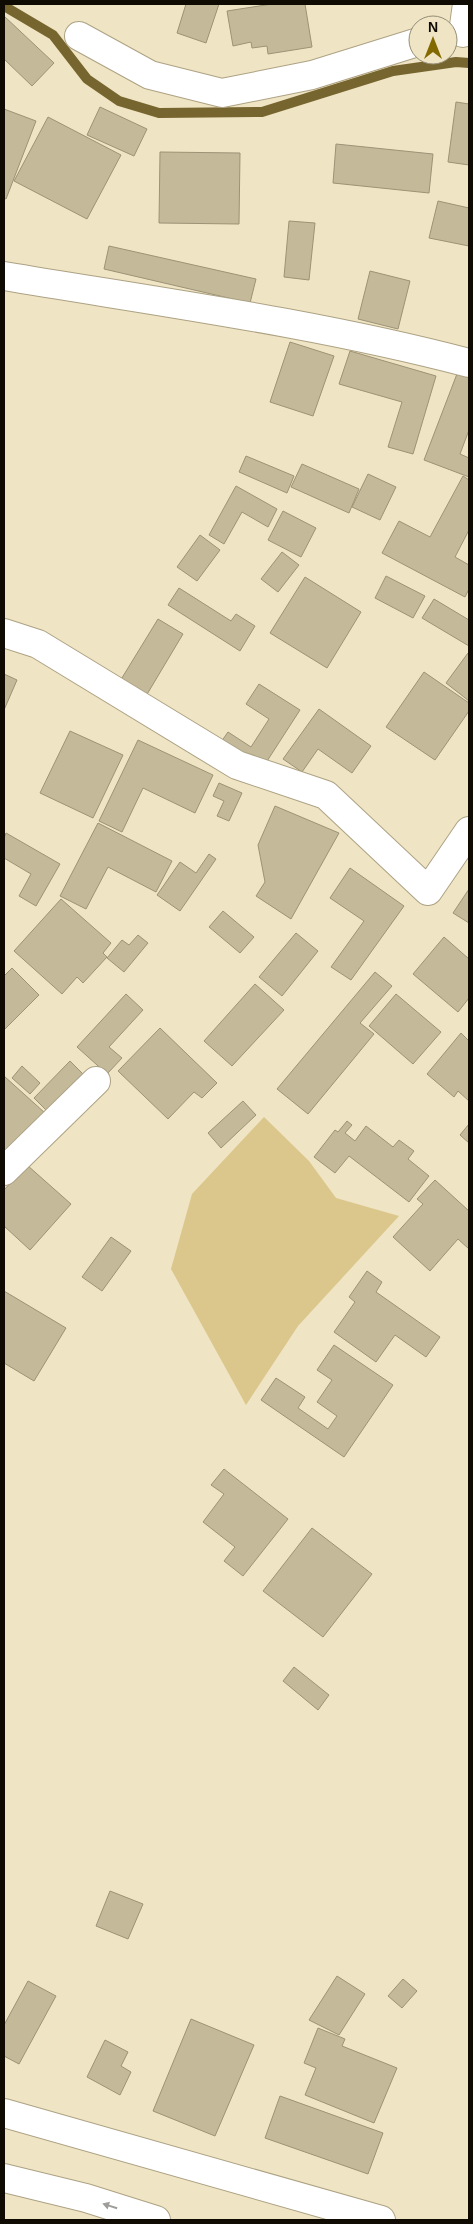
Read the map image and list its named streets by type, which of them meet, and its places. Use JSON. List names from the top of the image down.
{
  "north": "top"
}
